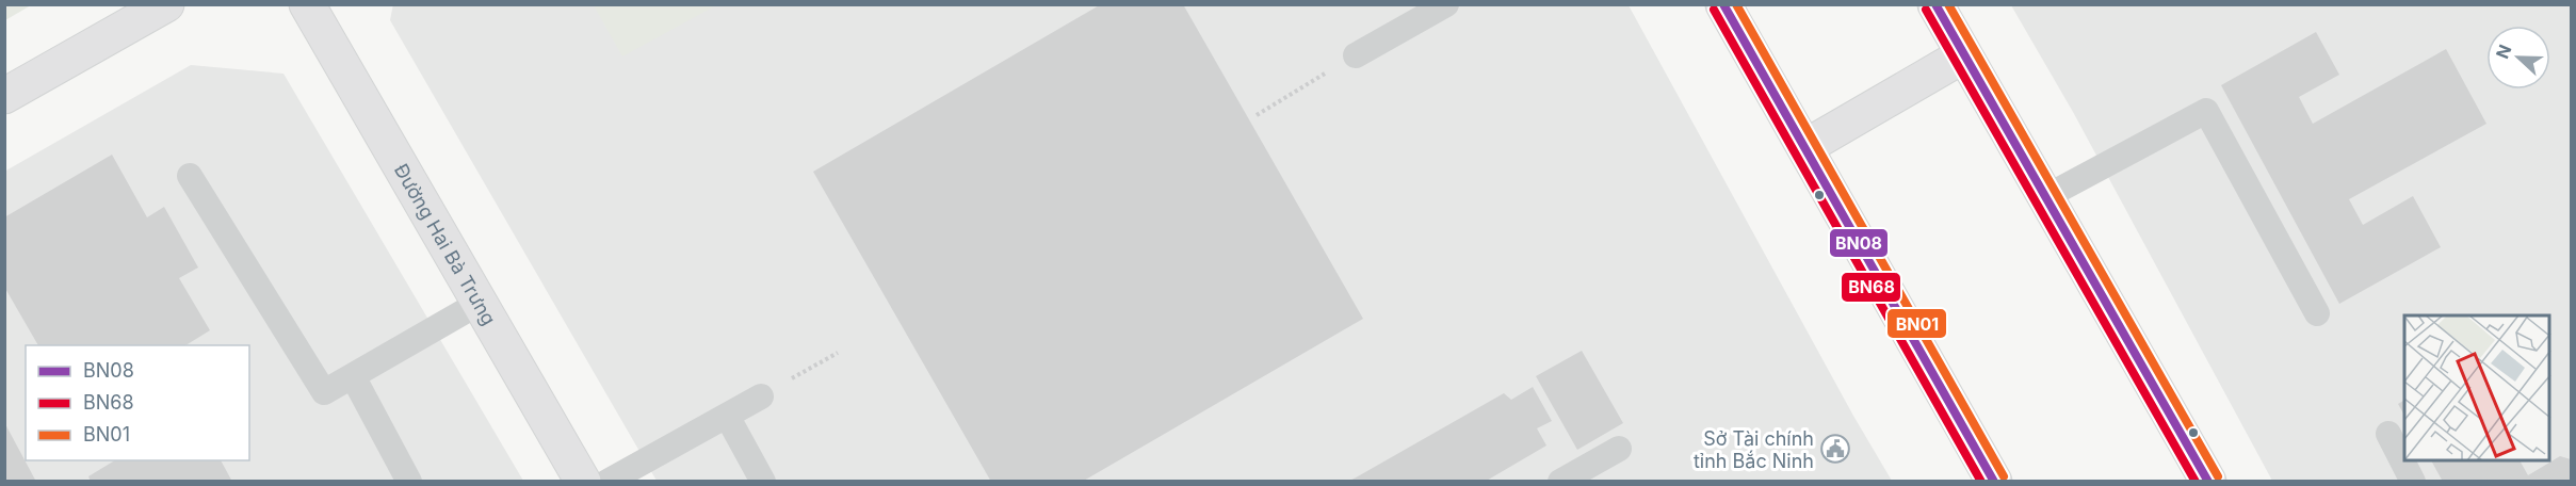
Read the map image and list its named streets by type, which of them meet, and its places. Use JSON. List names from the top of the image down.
{
  "streets": {
    "main road": ["Đường Hai Bà Trưng"]
  },
  "places": {
    "public building": ["Sở Tài chính tỉnh Bắc Ninh"]
  },
  "lines": ["transit line BN08", "transit line BN01", "transit line BN68"],
  "legend": ["BN08", "BN68", "BN01"],
  "north": "left"
}
